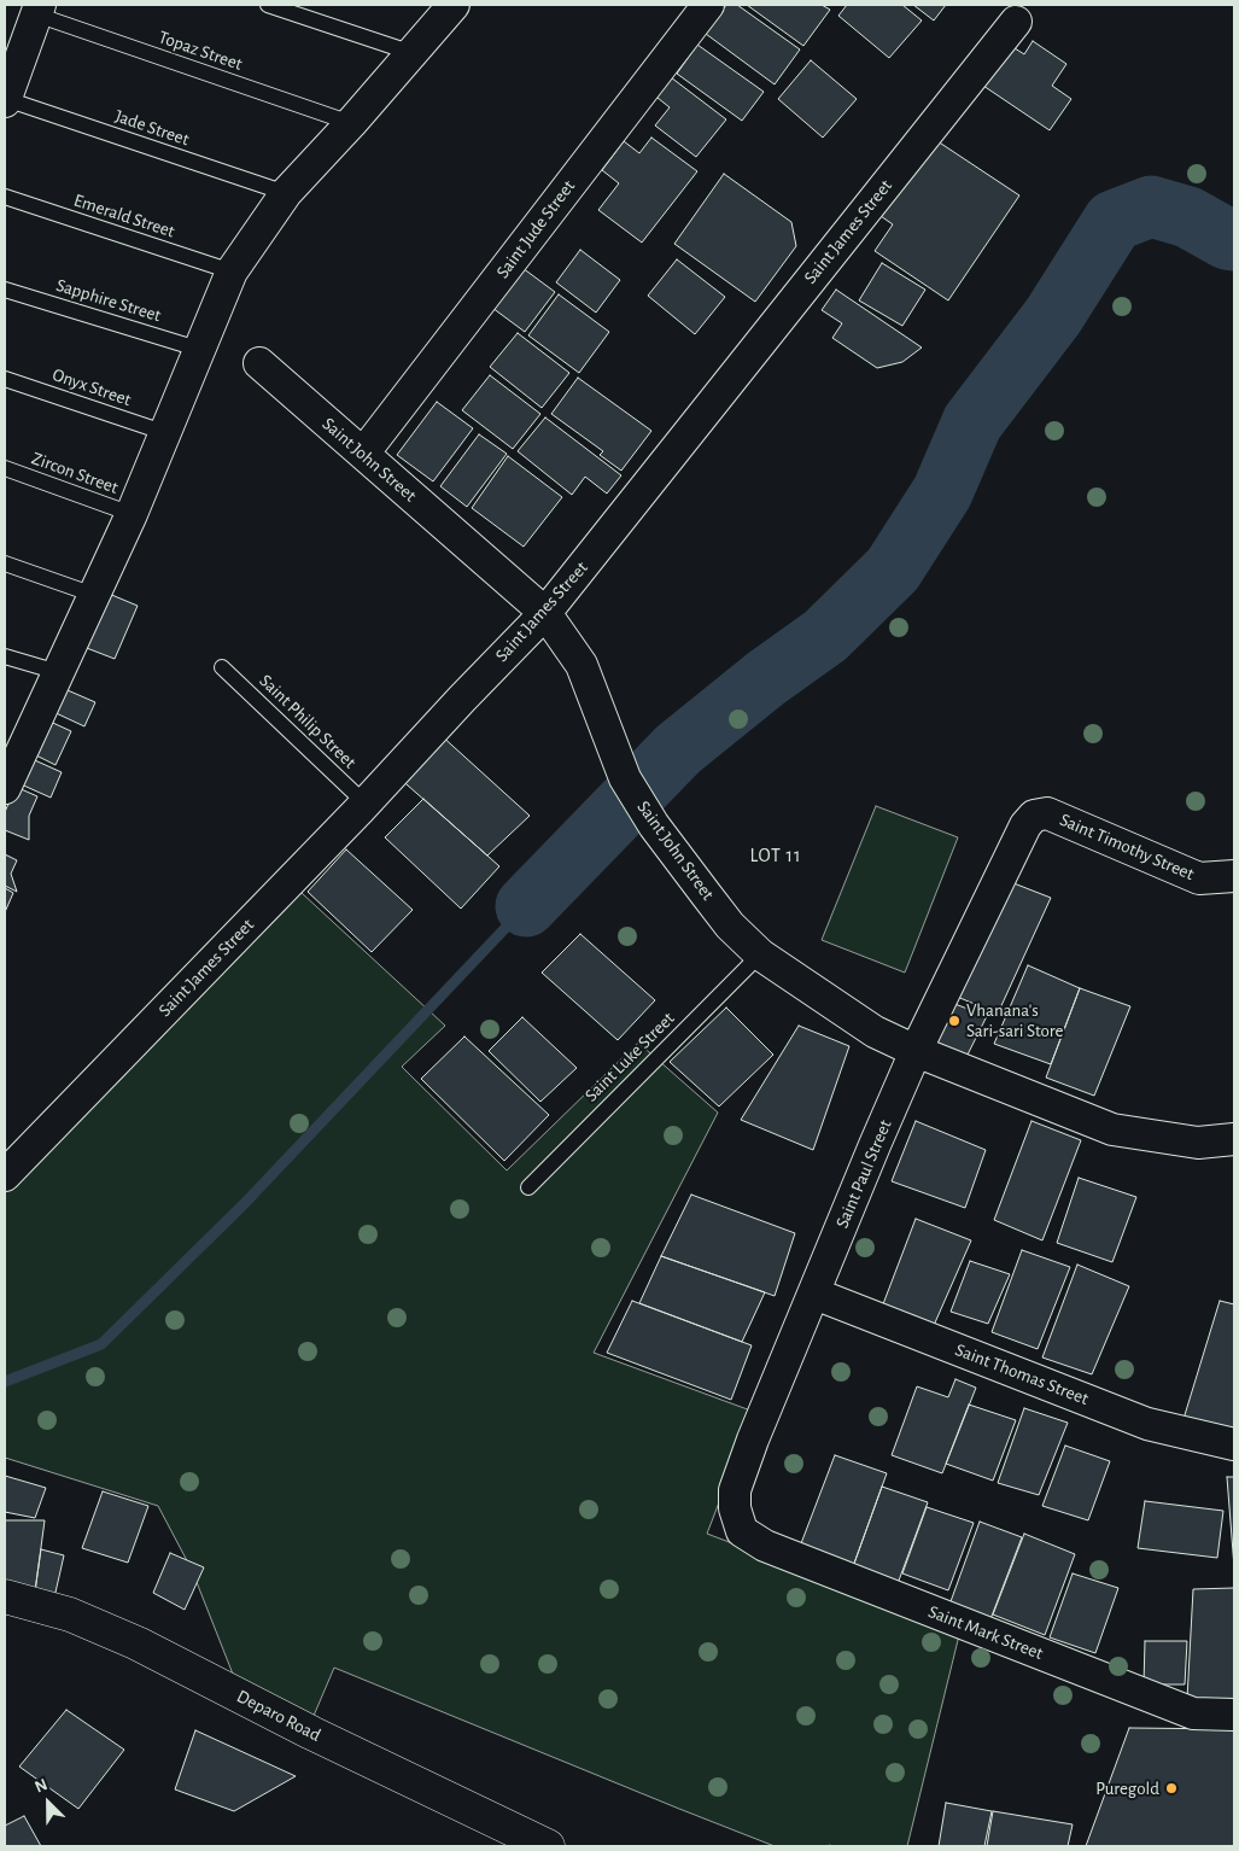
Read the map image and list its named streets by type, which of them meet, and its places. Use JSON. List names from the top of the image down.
{
  "streets": {
    "main road": ["Deparo Road"],
    "street": [
      "Saint Jude Street",
      "Saint James Street",
      "Saint John Street",
      "Saint Timothy Street",
      "Saint Paul Street",
      "Saint Thomas Street",
      "Saint Mark Street"
    ],
    "lane": [
      "Topaz Street",
      "Jade Street",
      "Emerald Street",
      "Sapphire Street",
      "Onyx Street",
      "Zircon Street",
      "Saint Philip Street",
      "Saint Luke Street"
    ]
  },
  "crossings": [
    ["Saint Jude Street", "Saint John Street"],
    ["Saint James Street", "Saint John Street"],
    ["Saint James Street", "Saint Philip Street"],
    ["Saint John Street", "Saint Luke Street"],
    ["Saint John Street", "Saint Paul Street"],
    ["Saint Timothy Street", "Saint Paul Street"],
    ["Saint Paul Street", "Saint Thomas Street"],
    ["Saint Paul Street", "Saint Mark Street"]
  ],
  "districts": ["LOT 11"],
  "places": ["Vhanana's Sari-sari Store", "Puregold"],
  "north": "top left"
}
